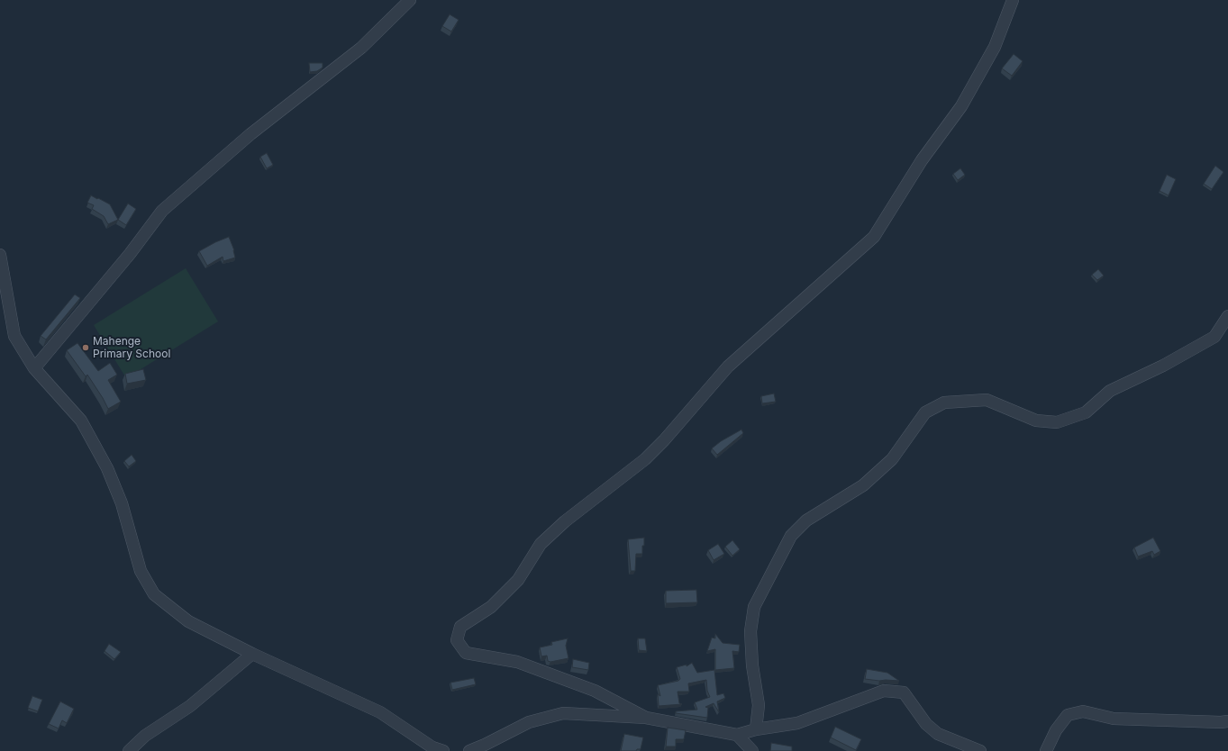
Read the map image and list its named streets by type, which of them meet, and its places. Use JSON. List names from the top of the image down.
{
  "places": ["Mahenge Primary School"]
}
